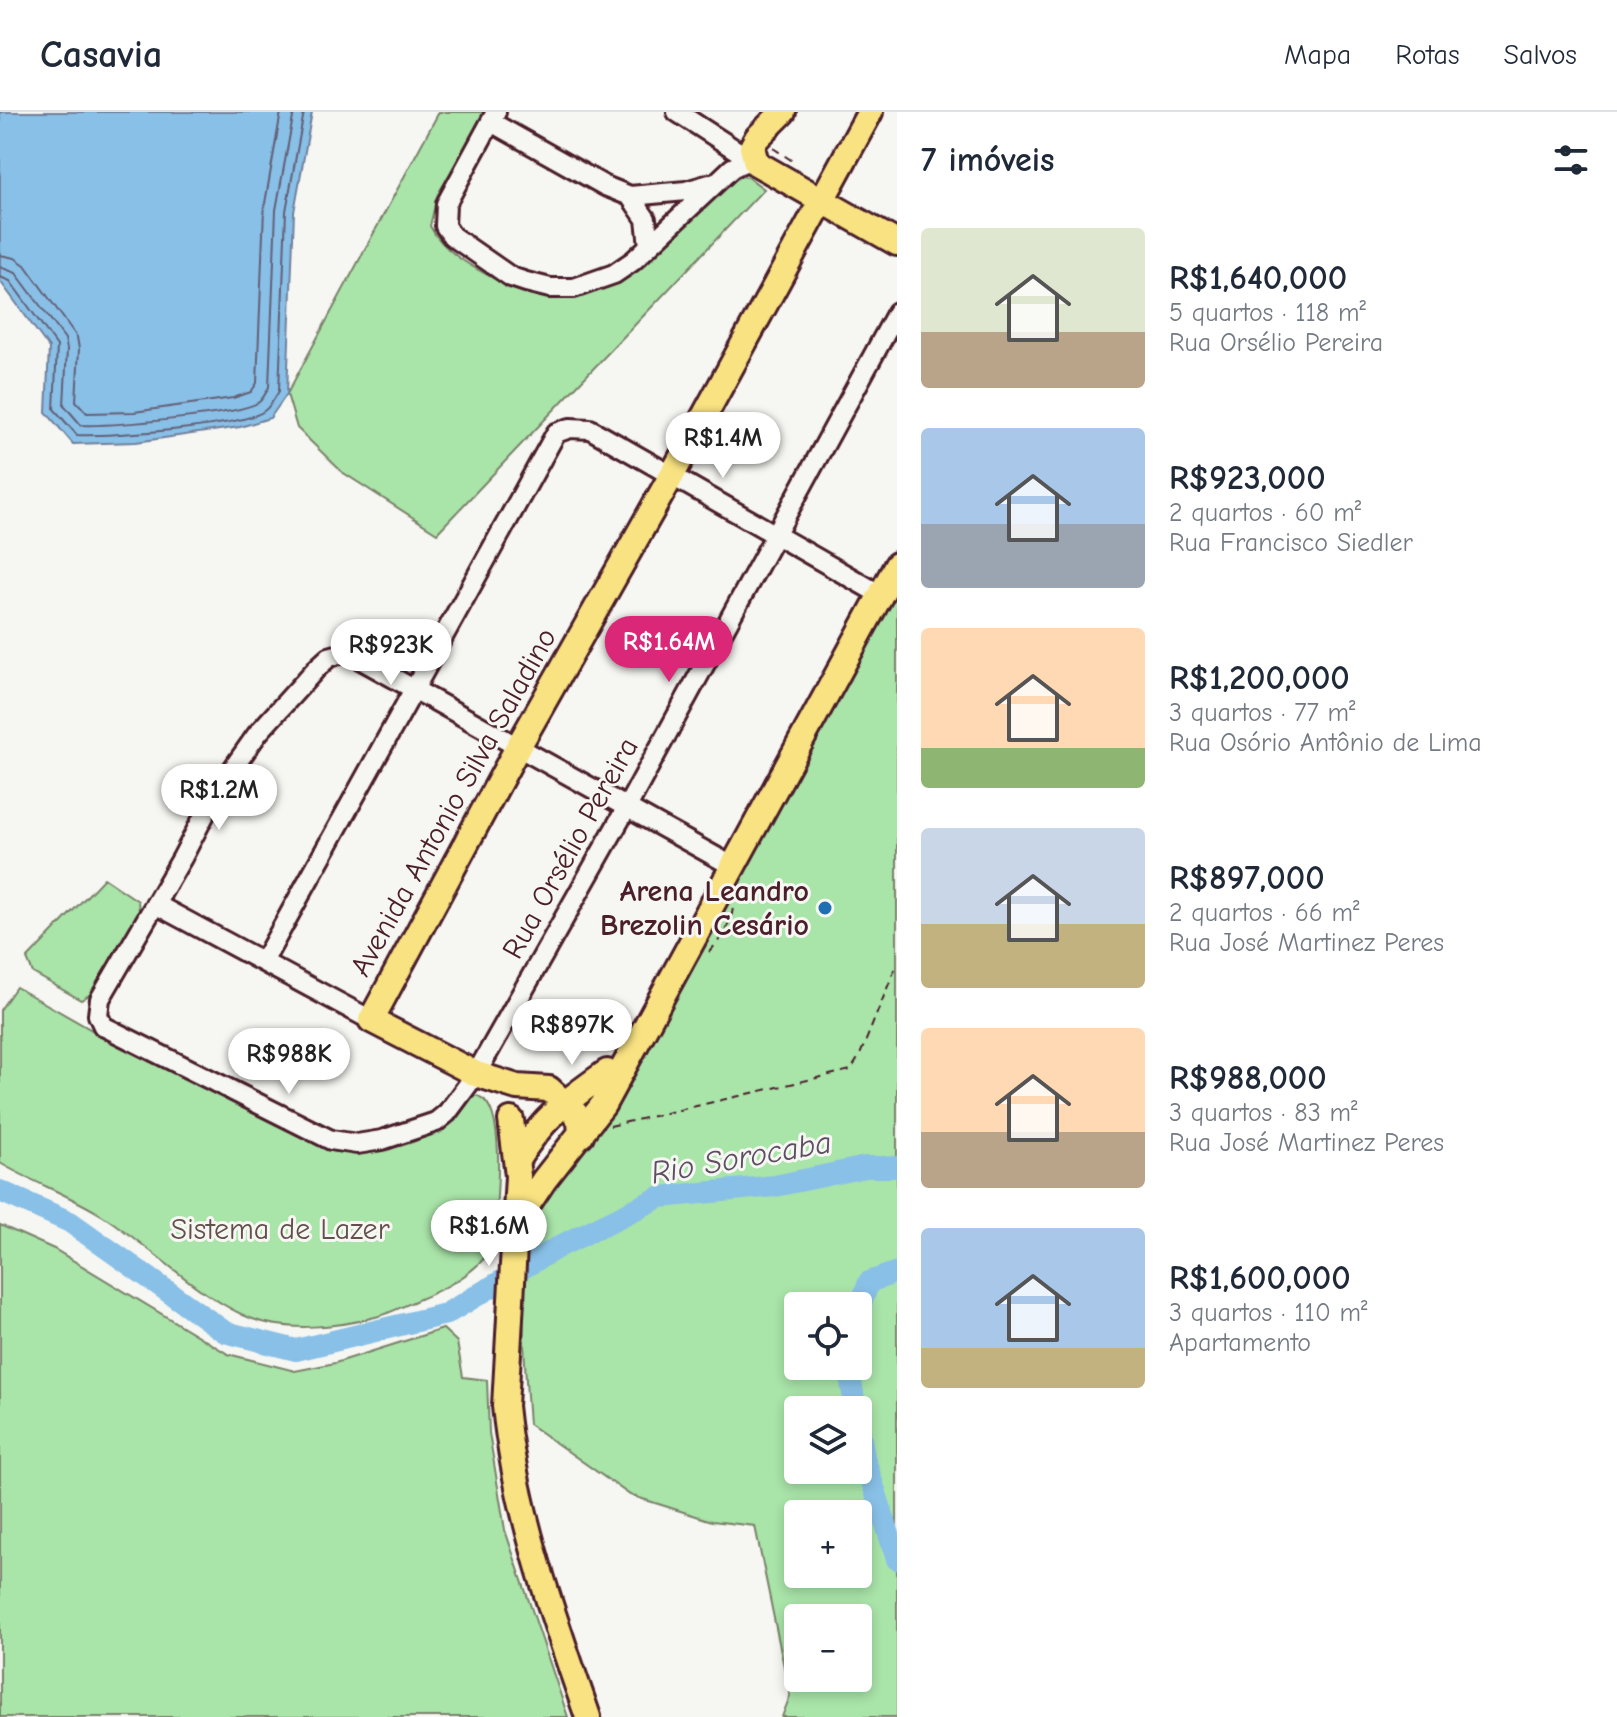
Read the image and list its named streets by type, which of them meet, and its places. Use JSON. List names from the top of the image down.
{
  "streets": {
    "main road": ["Avenida Antonio Silva Saladino"],
    "street": ["Rua Orsélio Pereira"]
  },
  "water": ["Rio Sorocaba"],
  "parks": ["Sistema de Lazer"],
  "places": ["Arena Leandro Brezolin Cesário"],
  "page": {
    "header": "Casavia",
    "nav": ["Mapa", "Rotas", "Salvos"],
    "heading": "7 imóveis",
    "list": [
      {
        "name": "R$1,640,000",
        "note": "5 quartos · 118 m² · Rua Orsélio Pereira"
      },
      {
        "name": "R$923,000",
        "note": "2 quartos · 60 m² · Rua Francisco Siedler"
      },
      {
        "name": "R$1,200,000",
        "note": "3 quartos · 77 m² · Rua Osório Antônio de Lima"
      },
      {
        "name": "R$897,000",
        "note": "2 quartos · 66 m² · Rua José Martinez Peres"
      },
      {
        "name": "R$988,000",
        "note": "3 quartos · 83 m² · Rua José Martinez Peres"
      },
      {
        "name": "R$1,600,000",
        "note": "3 quartos · 110 m² · Apartamento"
      }
    ],
    "price": [
      "R$1.4M",
      "R$1.64M",
      "R$923K",
      "R$1.2M",
      "R$897K",
      "R$988K",
      "R$1.6M"
    ],
    "map_buttons": ["+", "−"]
  }
}
